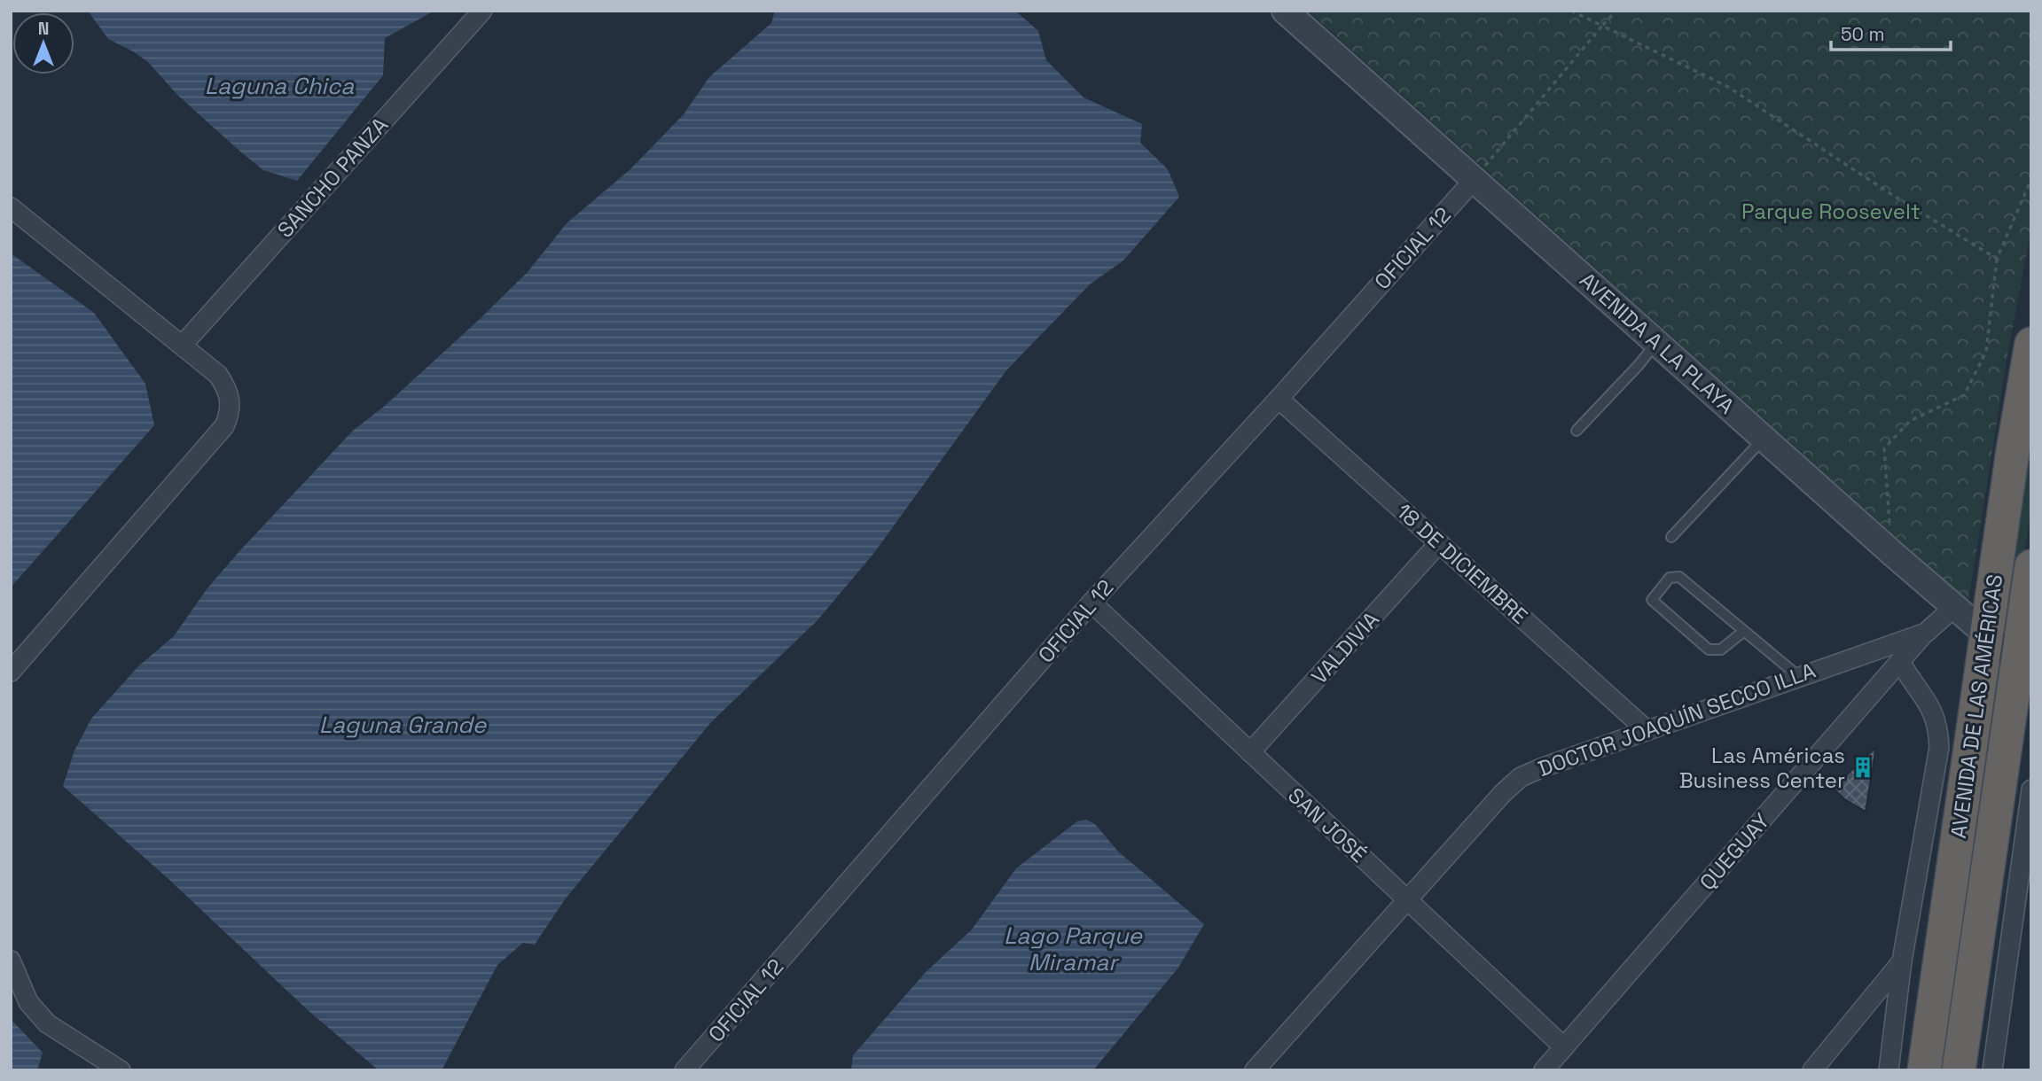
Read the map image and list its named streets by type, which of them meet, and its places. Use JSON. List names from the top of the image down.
{
  "streets": {
    "highway": ["AVENIDA DE LAS AMÉRICAS"],
    "street": [
      "SANCHO PANZA",
      "OFICIAL 12",
      "AVENIDA A LA PLAYA",
      "18 DE DICIEMBRE",
      "VALDIVIA",
      "DOCTOR JOAQUÍN SECCO ILLA",
      "SAN JOSÉ",
      "QUEGUAY"
    ]
  },
  "crossings": [
    ["OFICIAL 12", "AVENIDA A LA PLAYA"],
    ["OFICIAL 12", "18 DE DICIEMBRE"],
    ["OFICIAL 12", "SAN JOSÉ"],
    ["AVENIDA A LA PLAYA", "AVENIDA DE LAS AMÉRICAS"],
    ["AVENIDA A LA PLAYA", "DOCTOR JOAQUÍN SECCO ILLA"],
    ["18 DE DICIEMBRE", "VALDIVIA"],
    ["18 DE DICIEMBRE", "DOCTOR JOAQUÍN SECCO ILLA"],
    ["VALDIVIA", "SAN JOSÉ"],
    ["AVENIDA DE LAS AMÉRICAS", "QUEGUAY"],
    ["DOCTOR JOAQUÍN SECCO ILLA", "SAN JOSÉ"],
    ["DOCTOR JOAQUÍN SECCO ILLA", "QUEGUAY"],
    ["SAN JOSÉ", "QUEGUAY"]
  ],
  "water": ["Laguna Chica", "Laguna Grande", "Lago Parque Miramar"],
  "parks": ["Parque Roosevelt"],
  "places": {
    "building": ["Las Américas Business Center"]
  },
  "scale_bar": "50 m",
  "north": "top"
}
